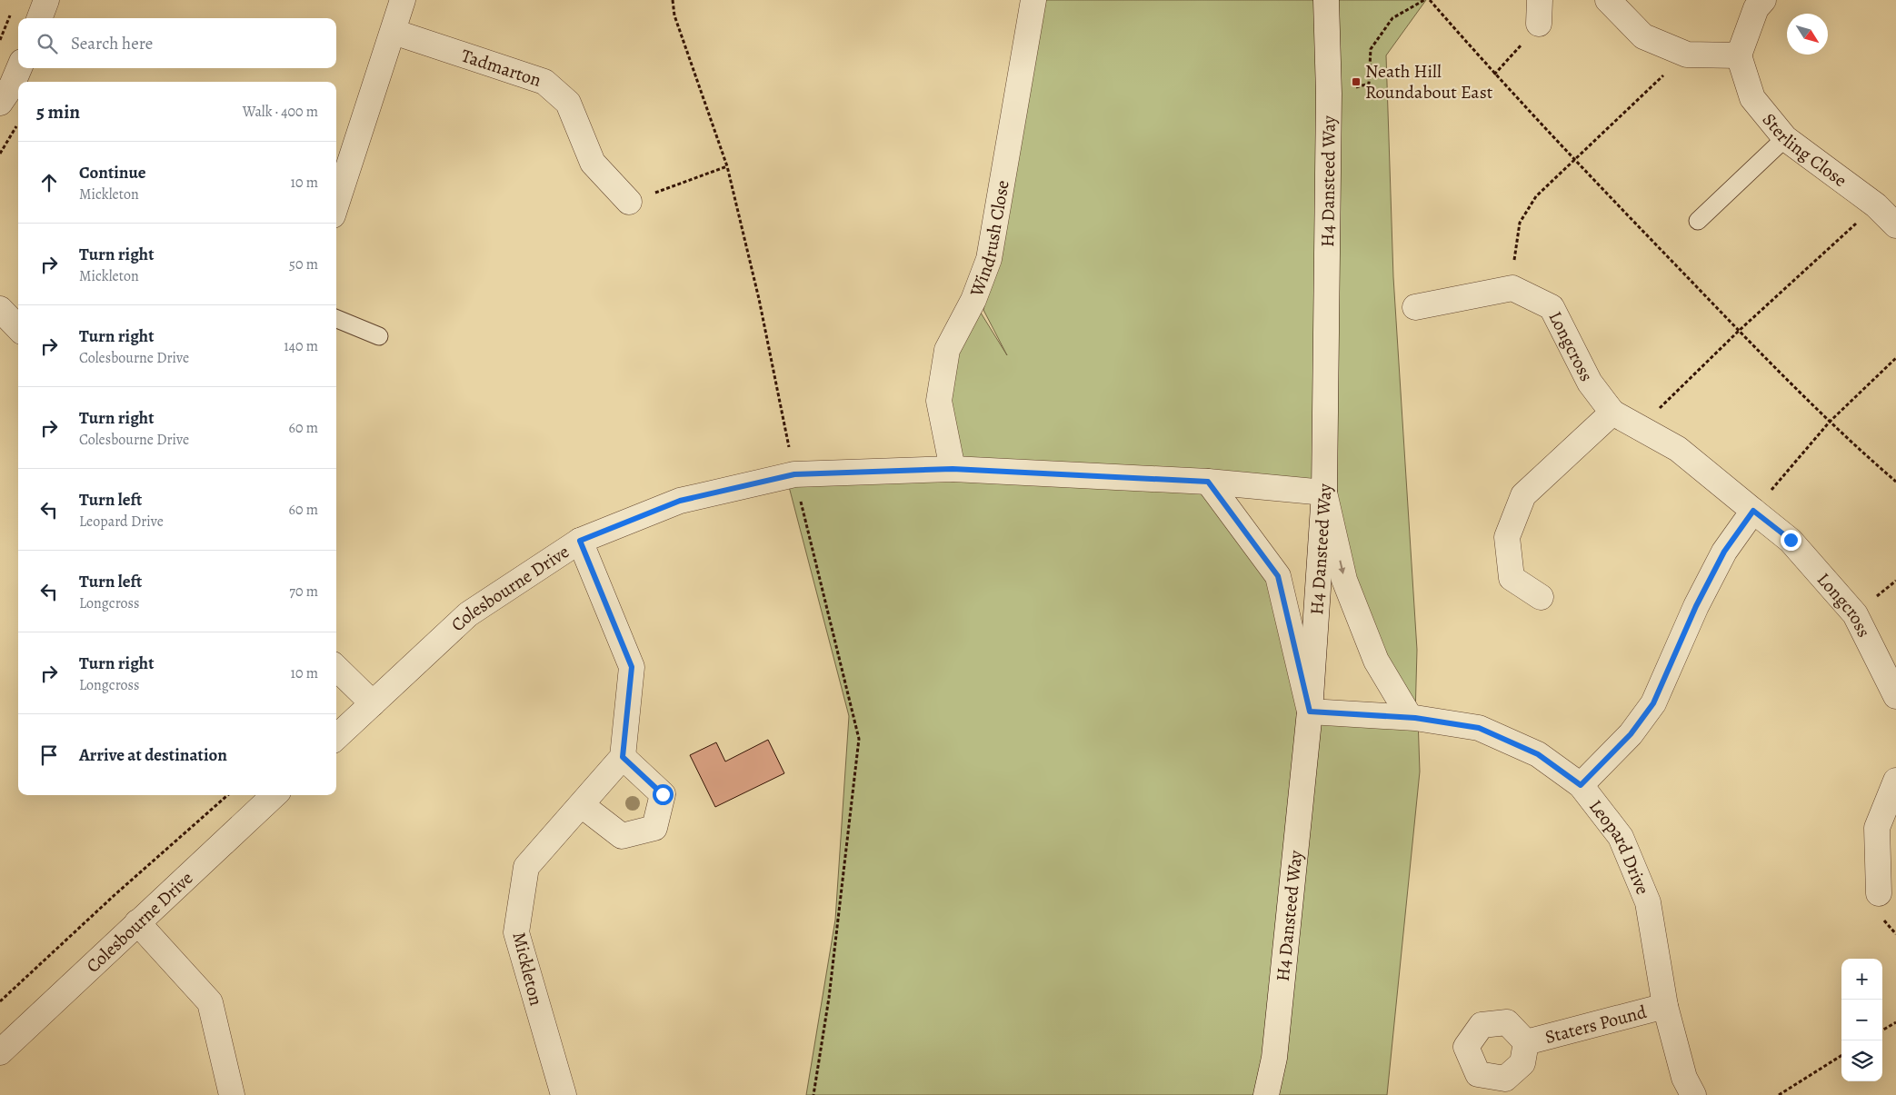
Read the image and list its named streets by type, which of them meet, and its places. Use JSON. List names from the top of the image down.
{
  "streets": {
    "street": [
      "Tadmarton",
      "Sterling Close",
      "H4 Dansteed Way",
      "Windrush Close",
      "Longcross",
      "Colesbourne Drive",
      "Leopard Drive",
      "Mickleton",
      "Staters Pound"
    ]
  },
  "crossings": [
    ["H4 Dansteed Way", "Colesbourne Drive"],
    ["H4 Dansteed Way", "Leopard Drive"],
    ["Windrush Close", "Colesbourne Drive"],
    ["Leopard Drive", "Staters Pound"]
  ],
  "places": {
    "transit": ["Neath Hill Roundabout East"]
  },
  "north": "bottom right",
  "page": {
    "search": "Search here",
    "heading": ["5 min", "Walk · 400 m"],
    "list": [
      ["Continue", "Mickleton", "10 m"],
      ["Turn right", "Mickleton", "50 m"],
      ["Turn right", "Colesbourne Drive", "140 m"],
      ["Turn right", "Colesbourne Drive", "60 m"],
      ["Turn left", "Leopard Drive", "60 m"],
      ["Turn left", "Longcross", "70 m"],
      ["Turn right", "Longcross", "10 m"],
      "Arrive at destination"
    ],
    "map_buttons": ["+", "−"]
  }
}
